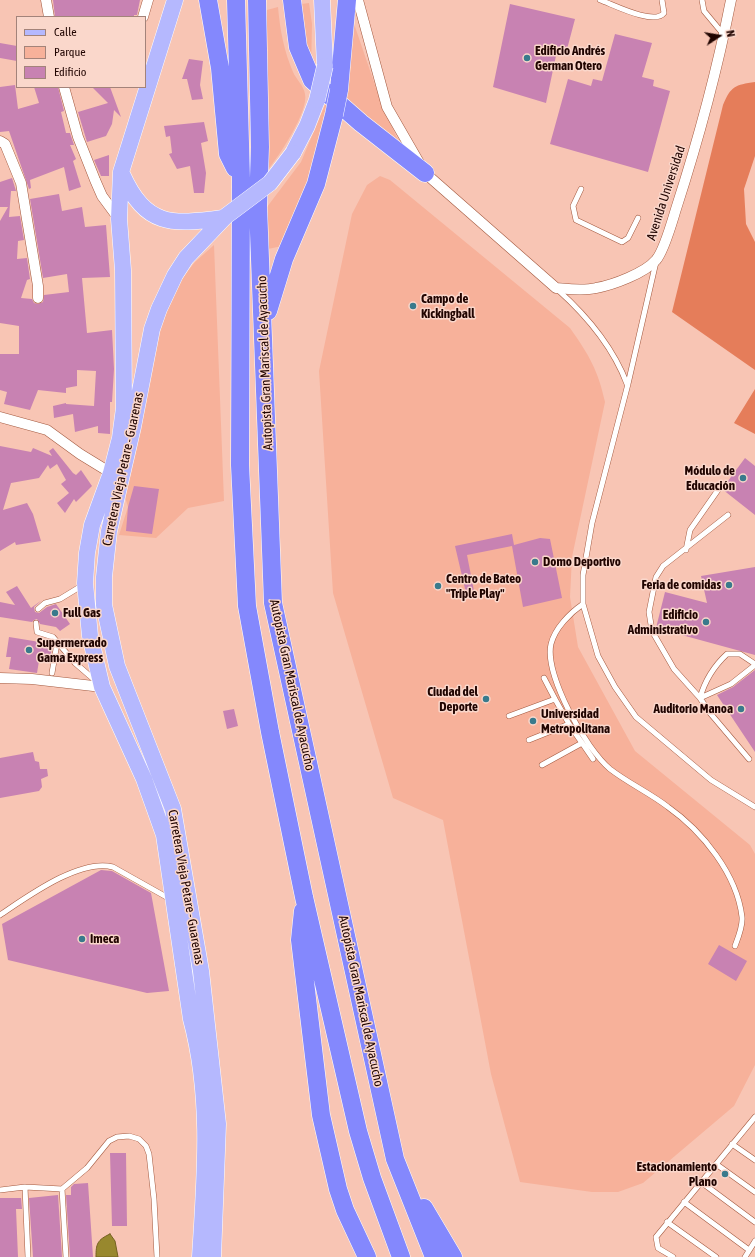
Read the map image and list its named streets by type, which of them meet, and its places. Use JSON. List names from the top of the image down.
{
  "streets": {
    "highway": ["Autopista Gran Mariscal de Ayacucho"],
    "main road": ["Carretera Vieja Petare - Guarenas"],
    "street": ["Avenida Universidad"]
  },
  "places": [
    "Edificio Andrés German Otero",
    "Campo de Kickingball",
    "Módulo de Educación",
    "Domo Deportivo",
    "Feria de comidas",
    "Centro de Bateo \"Triple Play\"",
    "Full Gas",
    "Edificio Administrativo",
    "Supermercado Gama Express",
    "Ciudad del Deporte",
    "Auditorio Manoa",
    "Universidad Metropolitana",
    "Imeca",
    "Estacionamiento Plano"
  ],
  "legend": ["Calle", "Parque", "Edificio"],
  "north": "right"
}
